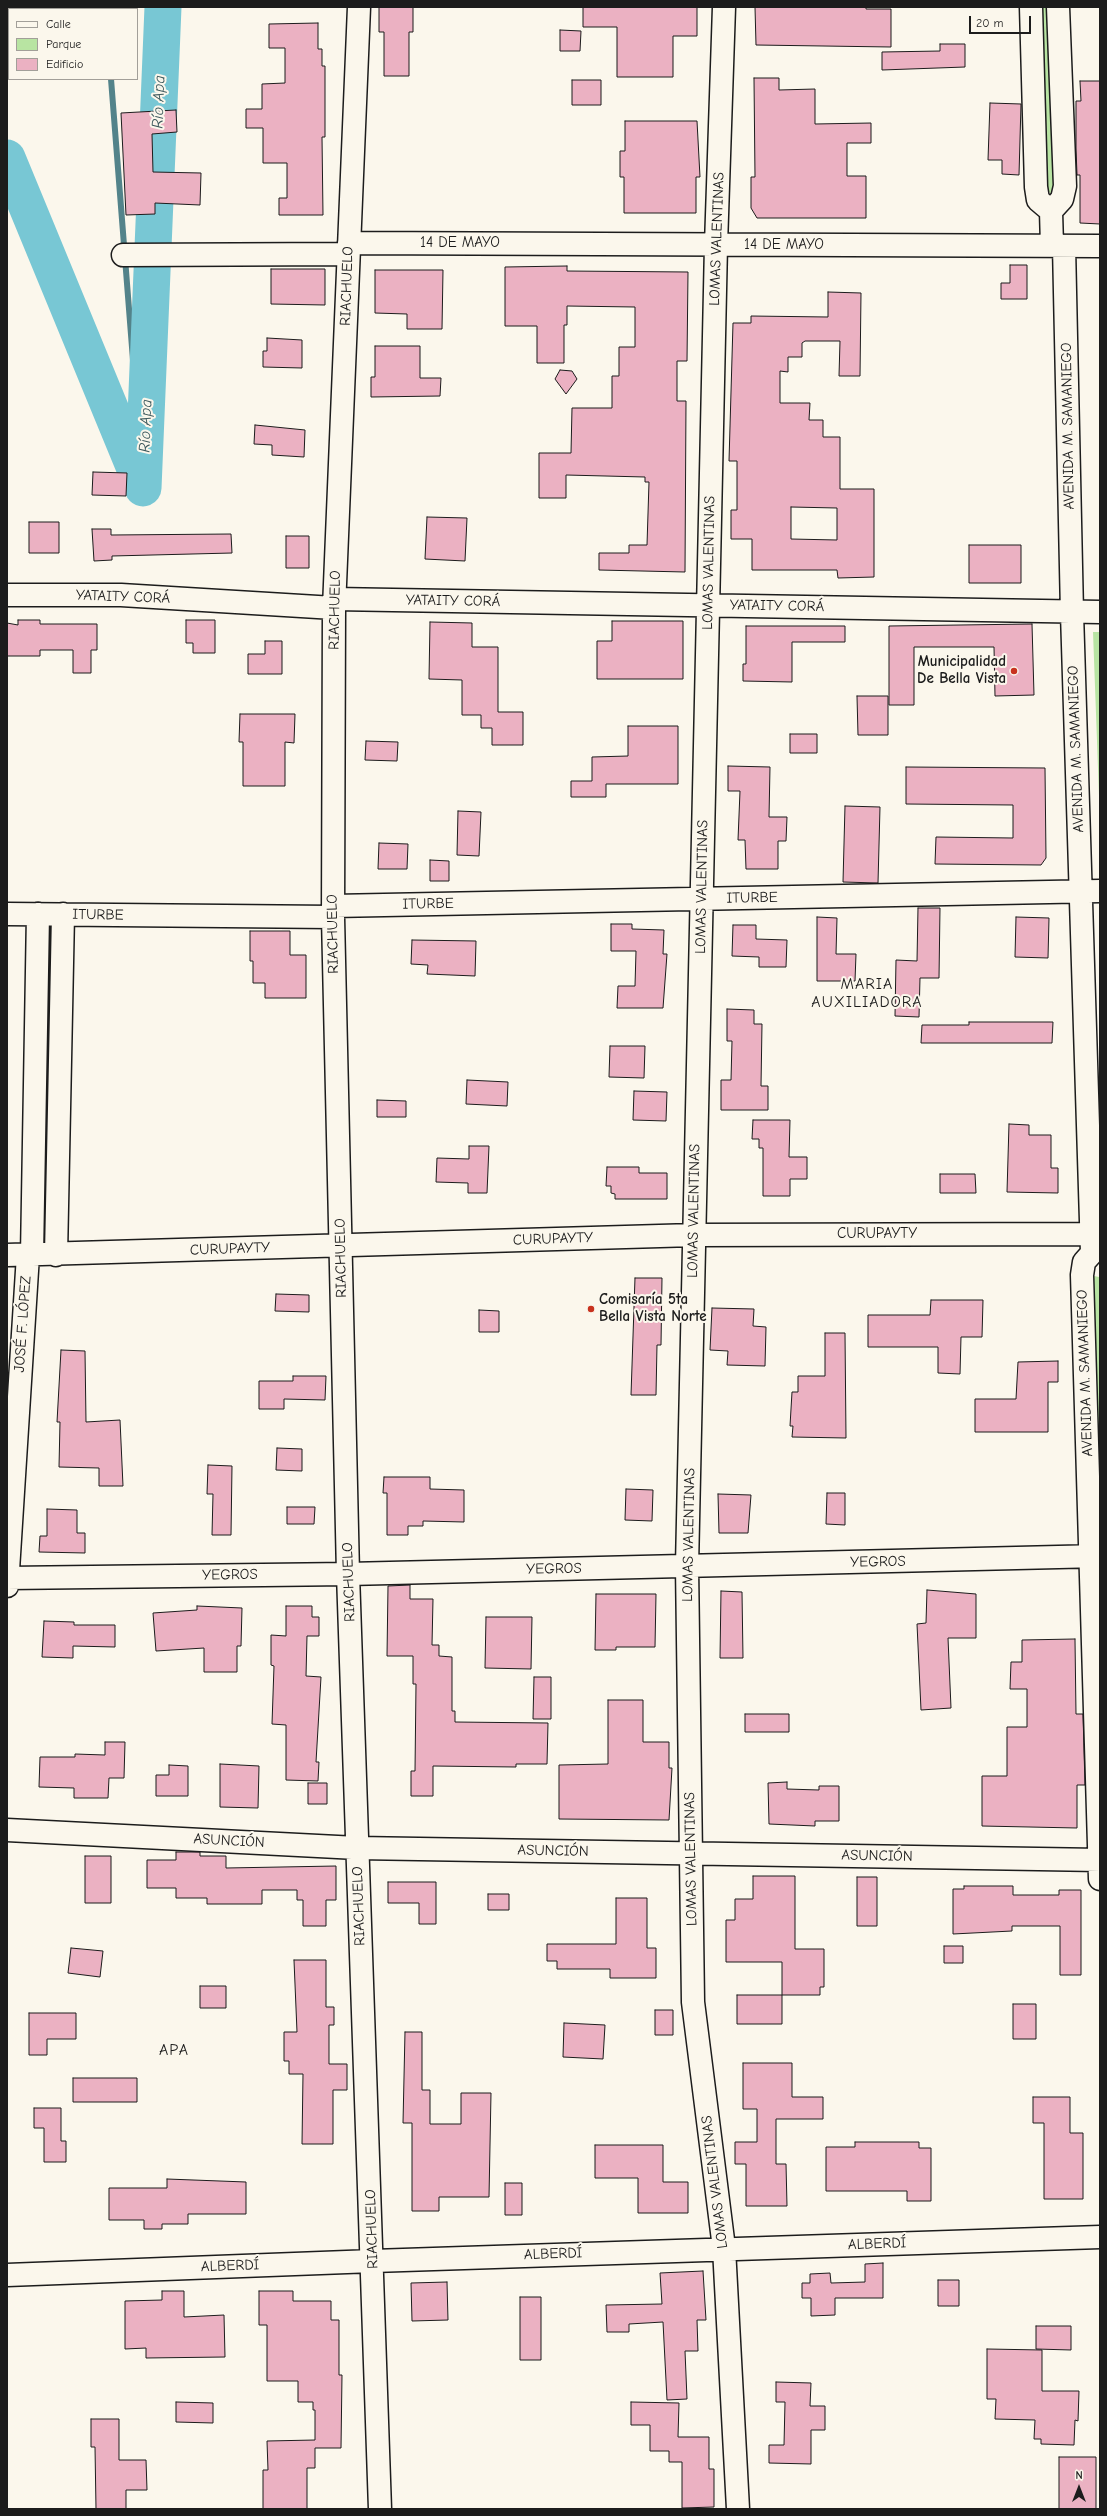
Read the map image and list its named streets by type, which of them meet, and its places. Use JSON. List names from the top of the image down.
{
  "streets": {
    "street": [
      "LOMAS VALENTINAS",
      "14 DE MAYO",
      "RIACHUELO",
      "AVENIDA M. SAMANIEGO",
      "YATAITY CORÁ",
      "ITURBE",
      "CURUPAYTY",
      "JOSÉ F. LÓPEZ",
      "YEGROS",
      "ASUNCIÓN",
      "ALBERDÍ"
    ]
  },
  "crossings": [
    ["LOMAS VALENTINAS", "14 DE MAYO"],
    ["LOMAS VALENTINAS", "YATAITY CORÁ"],
    ["LOMAS VALENTINAS", "ITURBE"],
    ["LOMAS VALENTINAS", "CURUPAYTY"],
    ["LOMAS VALENTINAS", "YEGROS"],
    ["LOMAS VALENTINAS", "ASUNCIÓN"],
    ["LOMAS VALENTINAS", "ALBERDÍ"],
    ["14 DE MAYO", "RIACHUELO"],
    ["14 DE MAYO", "AVENIDA M. SAMANIEGO"],
    ["RIACHUELO", "YATAITY CORÁ"],
    ["RIACHUELO", "ITURBE"],
    ["RIACHUELO", "CURUPAYTY"],
    ["RIACHUELO", "YEGROS"],
    ["RIACHUELO", "ASUNCIÓN"],
    ["RIACHUELO", "ALBERDÍ"],
    ["AVENIDA M. SAMANIEGO", "YATAITY CORÁ"],
    ["AVENIDA M. SAMANIEGO", "ITURBE"],
    ["AVENIDA M. SAMANIEGO", "CURUPAYTY"],
    ["AVENIDA M. SAMANIEGO", "YEGROS"],
    ["AVENIDA M. SAMANIEGO", "ASUNCIÓN"],
    ["ITURBE", "JOSÉ F. LÓPEZ"],
    ["CURUPAYTY", "JOSÉ F. LÓPEZ"],
    ["JOSÉ F. LÓPEZ", "YEGROS"]
  ],
  "districts": ["MARIA AUXILIADORA", "APA"],
  "water": ["Río Apa"],
  "places": ["Municipalidad De Bella Vista", "Comisaría 5ta Bella Vista Norte"],
  "legend": ["Calle", "Parque", "Edificio"],
  "scale_bar": "20 m",
  "north": "top"
}
